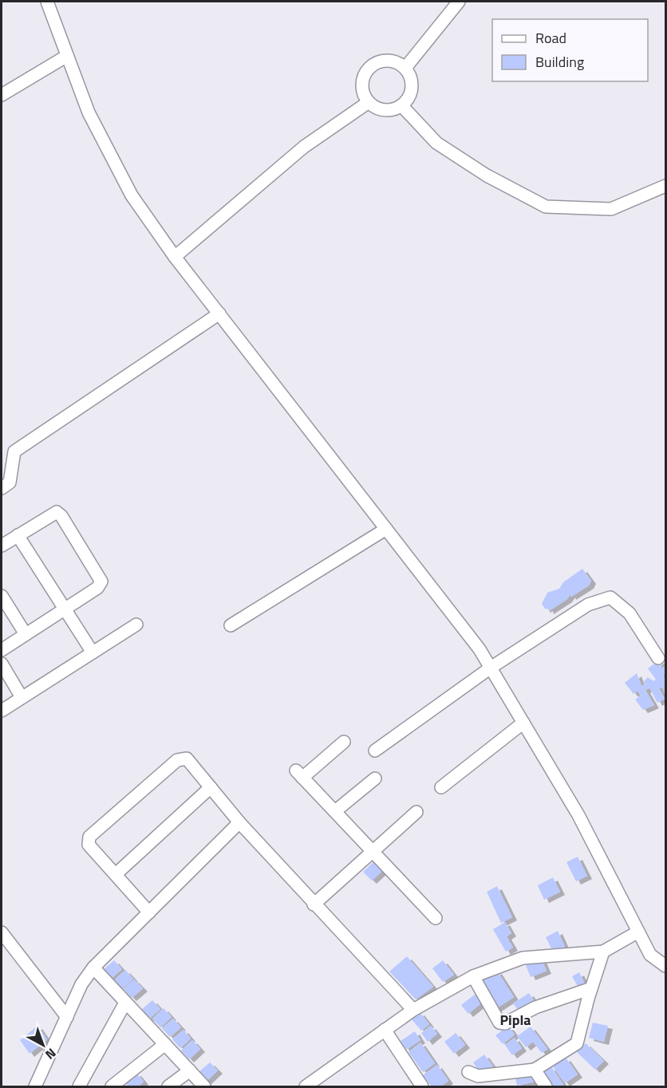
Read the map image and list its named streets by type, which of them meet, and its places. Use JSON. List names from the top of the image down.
{
  "districts": ["Pipla"],
  "legend": ["Road", "Building"],
  "north": "bottom right"
}
